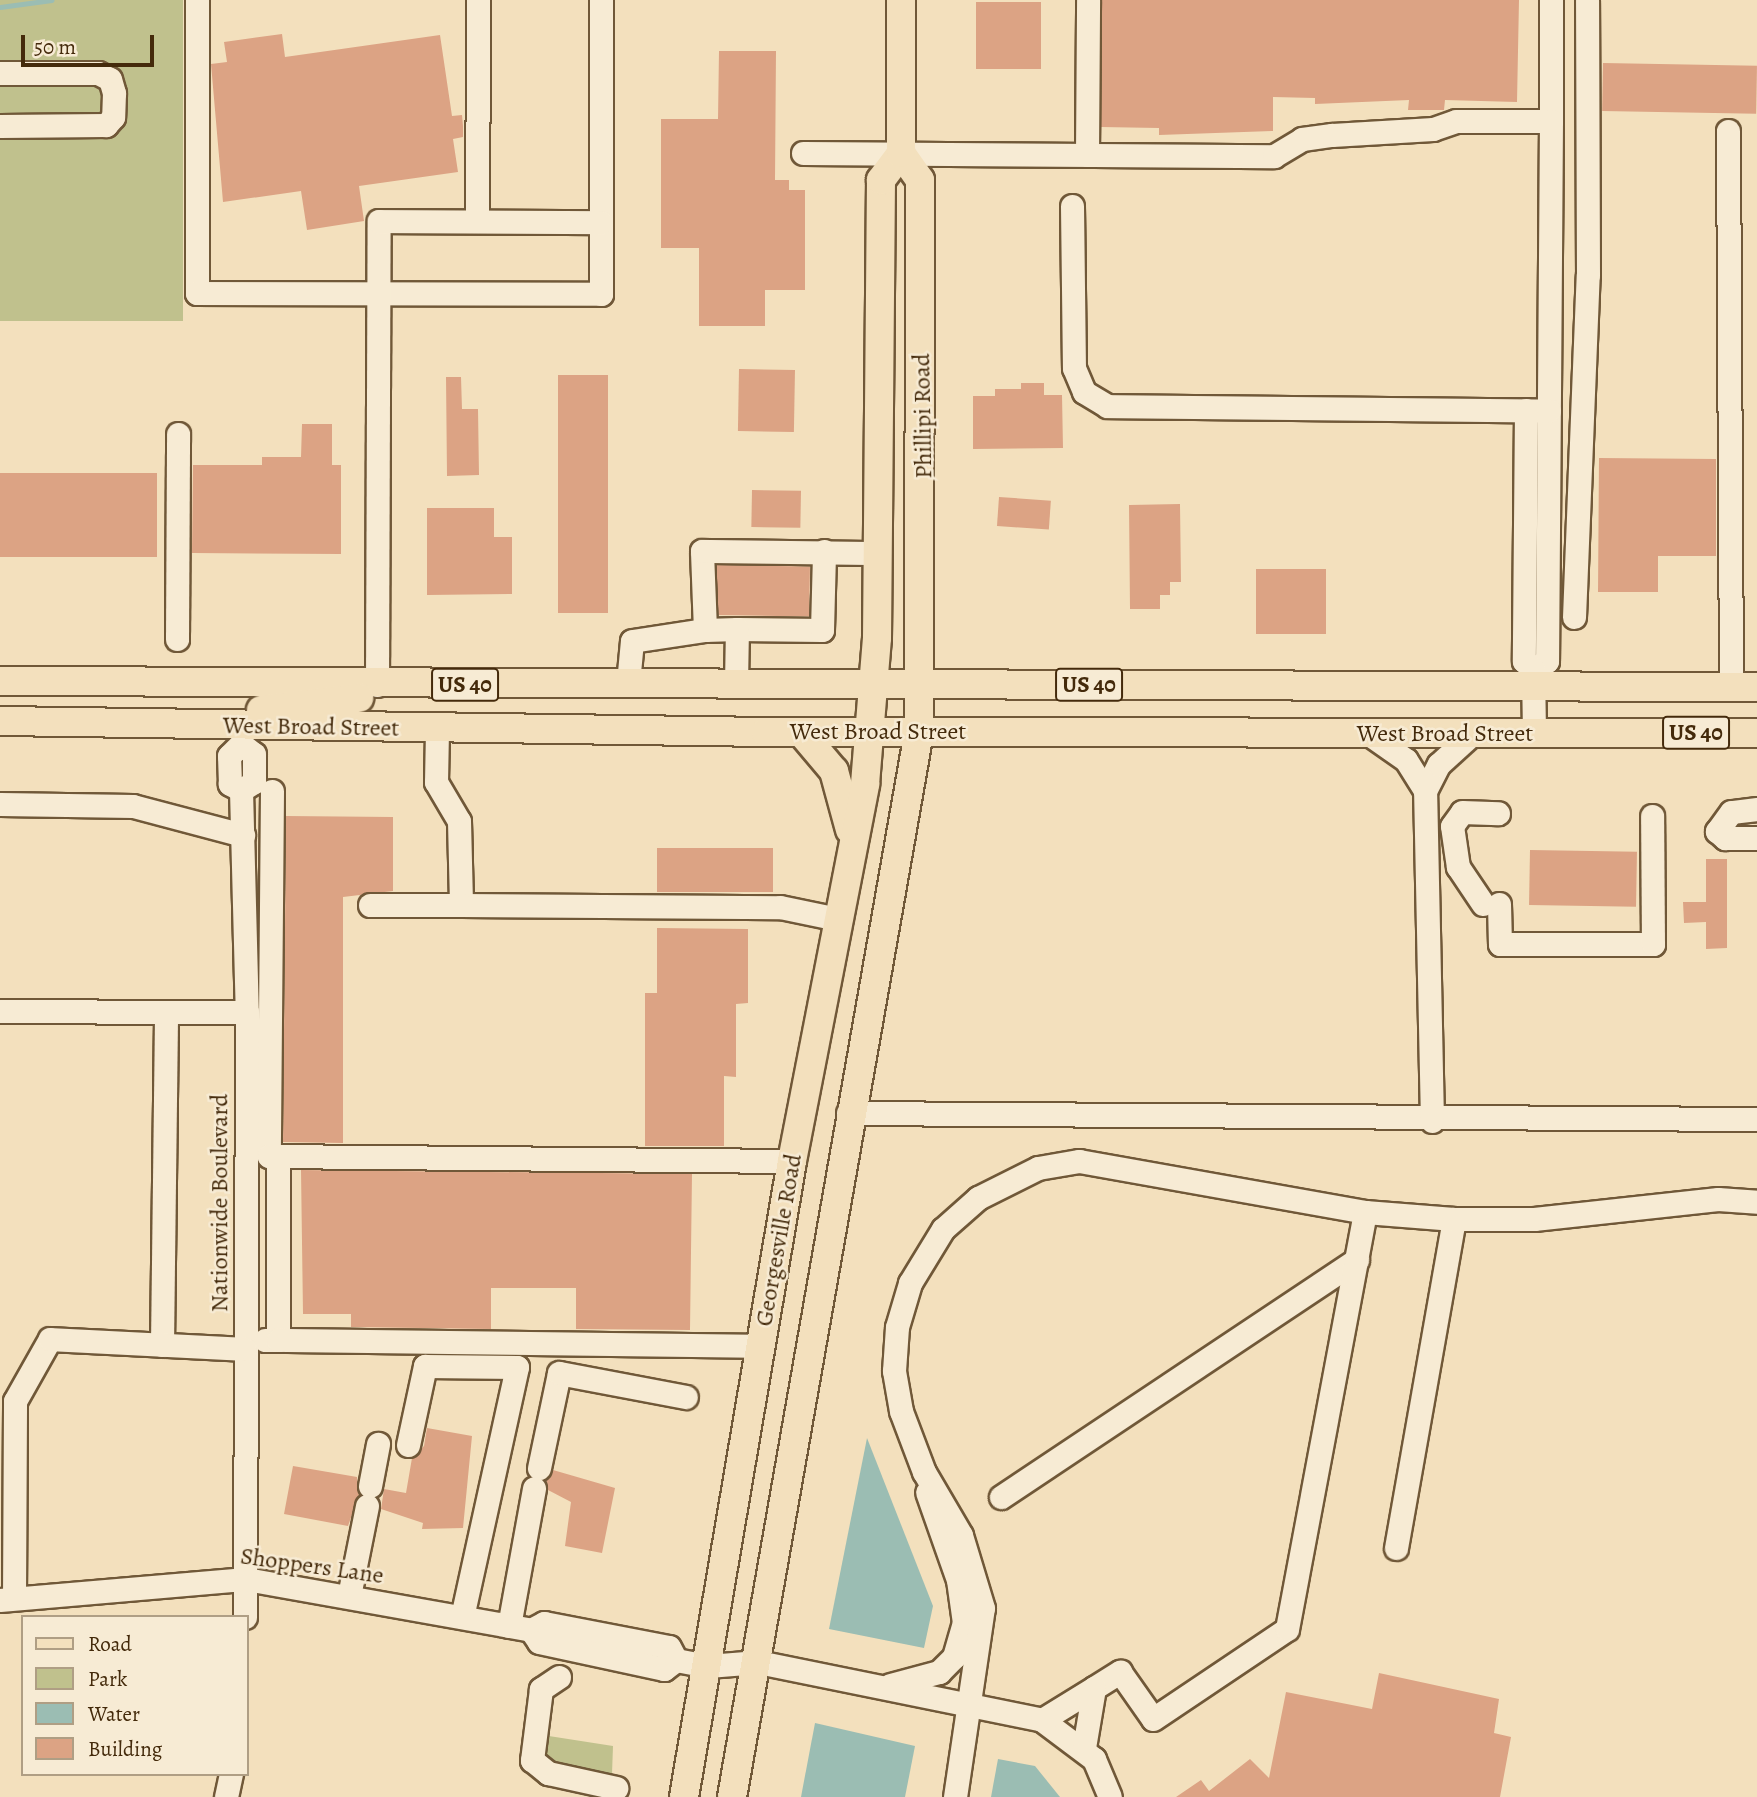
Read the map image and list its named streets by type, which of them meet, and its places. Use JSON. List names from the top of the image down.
{
  "streets": {
    "main road": [
      "Phillipi Road",
      "US 40",
      "West Broad Street",
      "Georgesville Road"
    ],
    "lane": ["Nationwide Boulevard", "Shoppers Lane"]
  },
  "crossings": [
    ["Phillipi Road", "West Broad Street"],
    ["Phillipi Road", "Georgesville Road"],
    ["West Broad Street", "Nationwide Boulevard"],
    ["West Broad Street", "Georgesville Road"],
    ["Nationwide Boulevard", "Shoppers Lane"],
    ["Georgesville Road", "Shoppers Lane"]
  ],
  "legend": [
    "Road",
    "Park",
    "Water",
    "Building"
  ],
  "scale_bar": "50 m"
}
